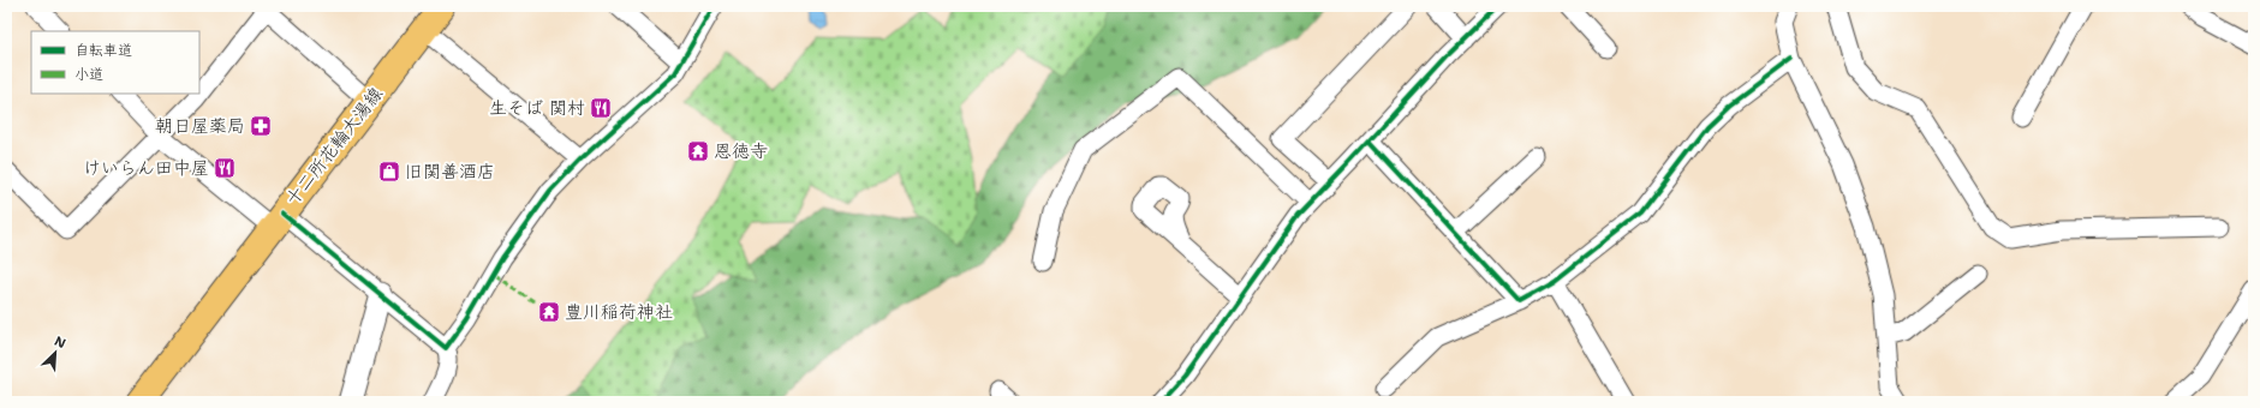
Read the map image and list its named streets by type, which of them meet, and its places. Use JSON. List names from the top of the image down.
{
  "streets": {
    "main road": ["十二所花輪大湯線"]
  },
  "places": {
    "restaurant": ["生そば 関村", "けいらん田中屋"],
    "pharmacy": ["朝日屋薬局"],
    "temple": ["恩徳寺", "豊川稲荷神社"],
    "shop": ["旧関善酒店"]
  },
  "legend": ["自転車道", "小道"],
  "north": "top right"
}
